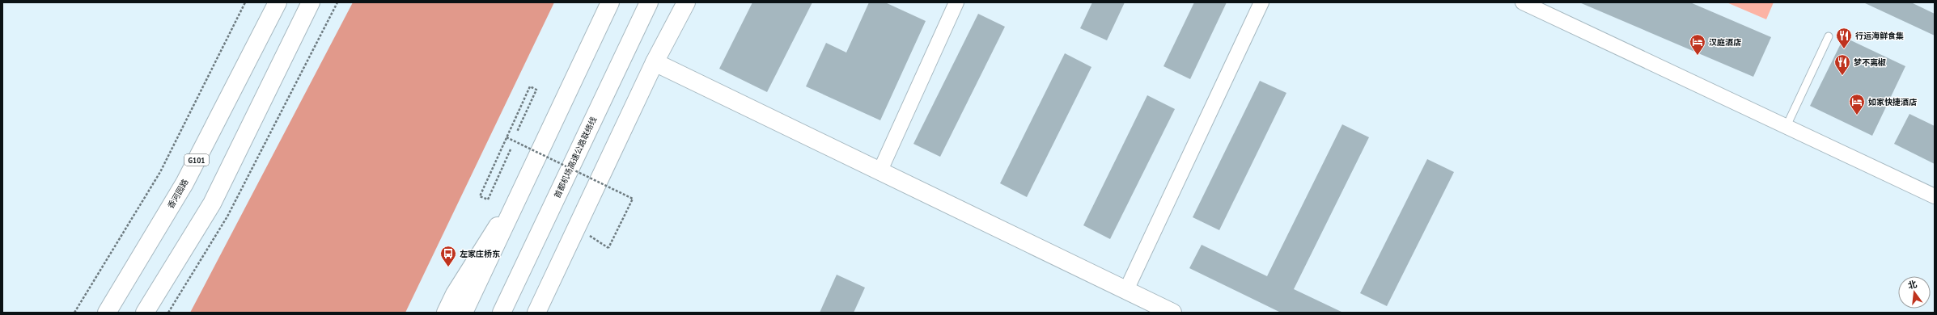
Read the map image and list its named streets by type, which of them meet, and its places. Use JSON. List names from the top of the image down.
{
  "streets": {
    "main road": ["首都机场高速公路联络线", "G101", "香河园路"]
  },
  "places": {
    "restaurant": ["行运海鲜食集", "梦不离椒"],
    "hotel": ["汉庭酒店", "如家快捷酒店"],
    "bus stop": ["左家庄桥东"]
  },
  "north": "top"
}
